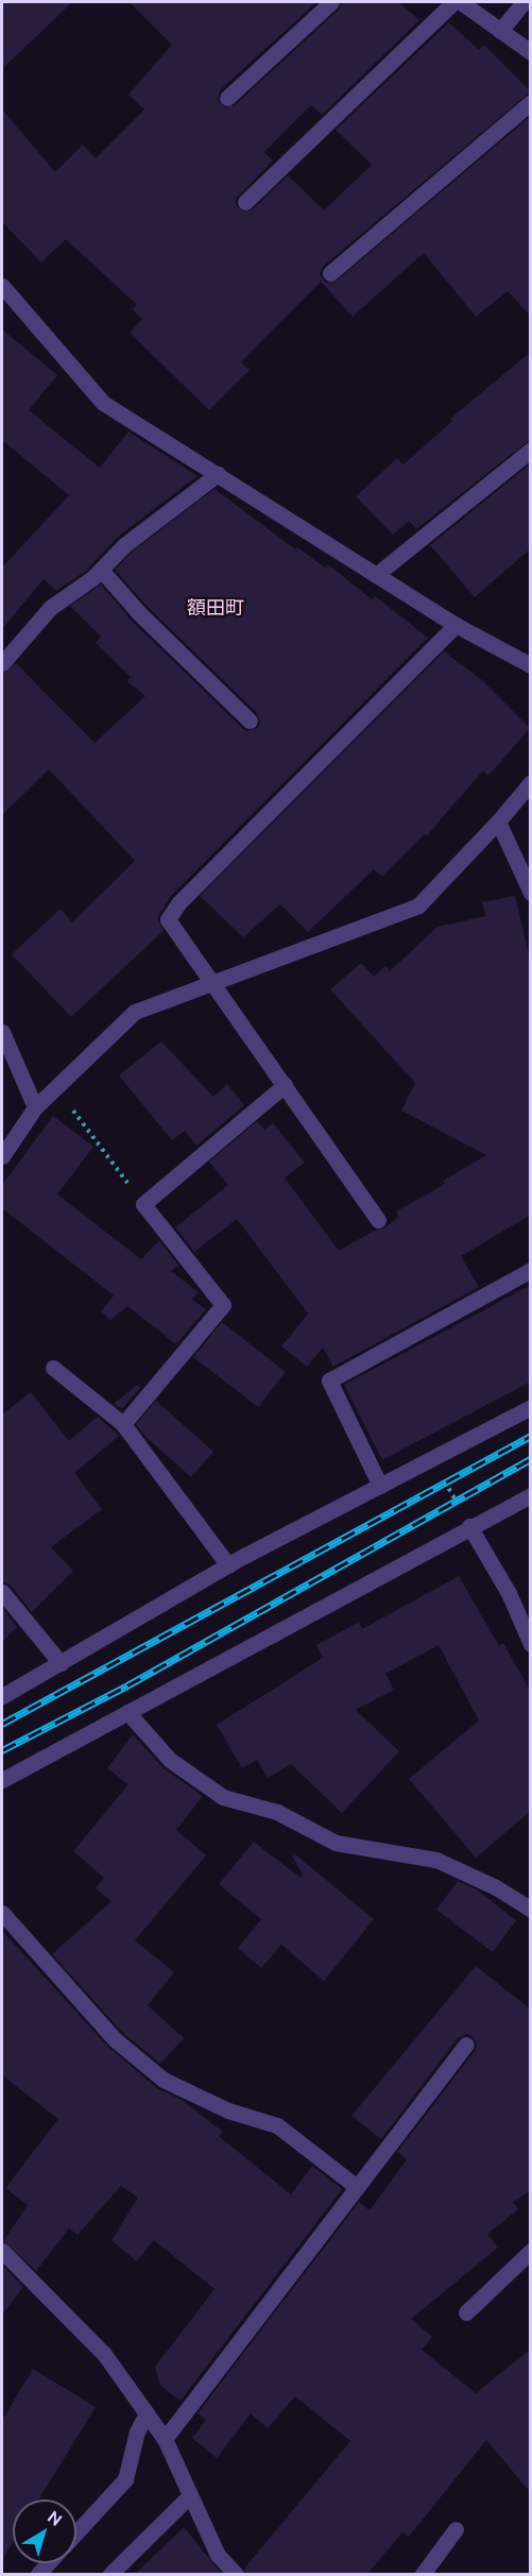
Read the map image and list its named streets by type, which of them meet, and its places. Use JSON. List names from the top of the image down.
{
  "districts": ["額田町"],
  "north": "top right"
}
